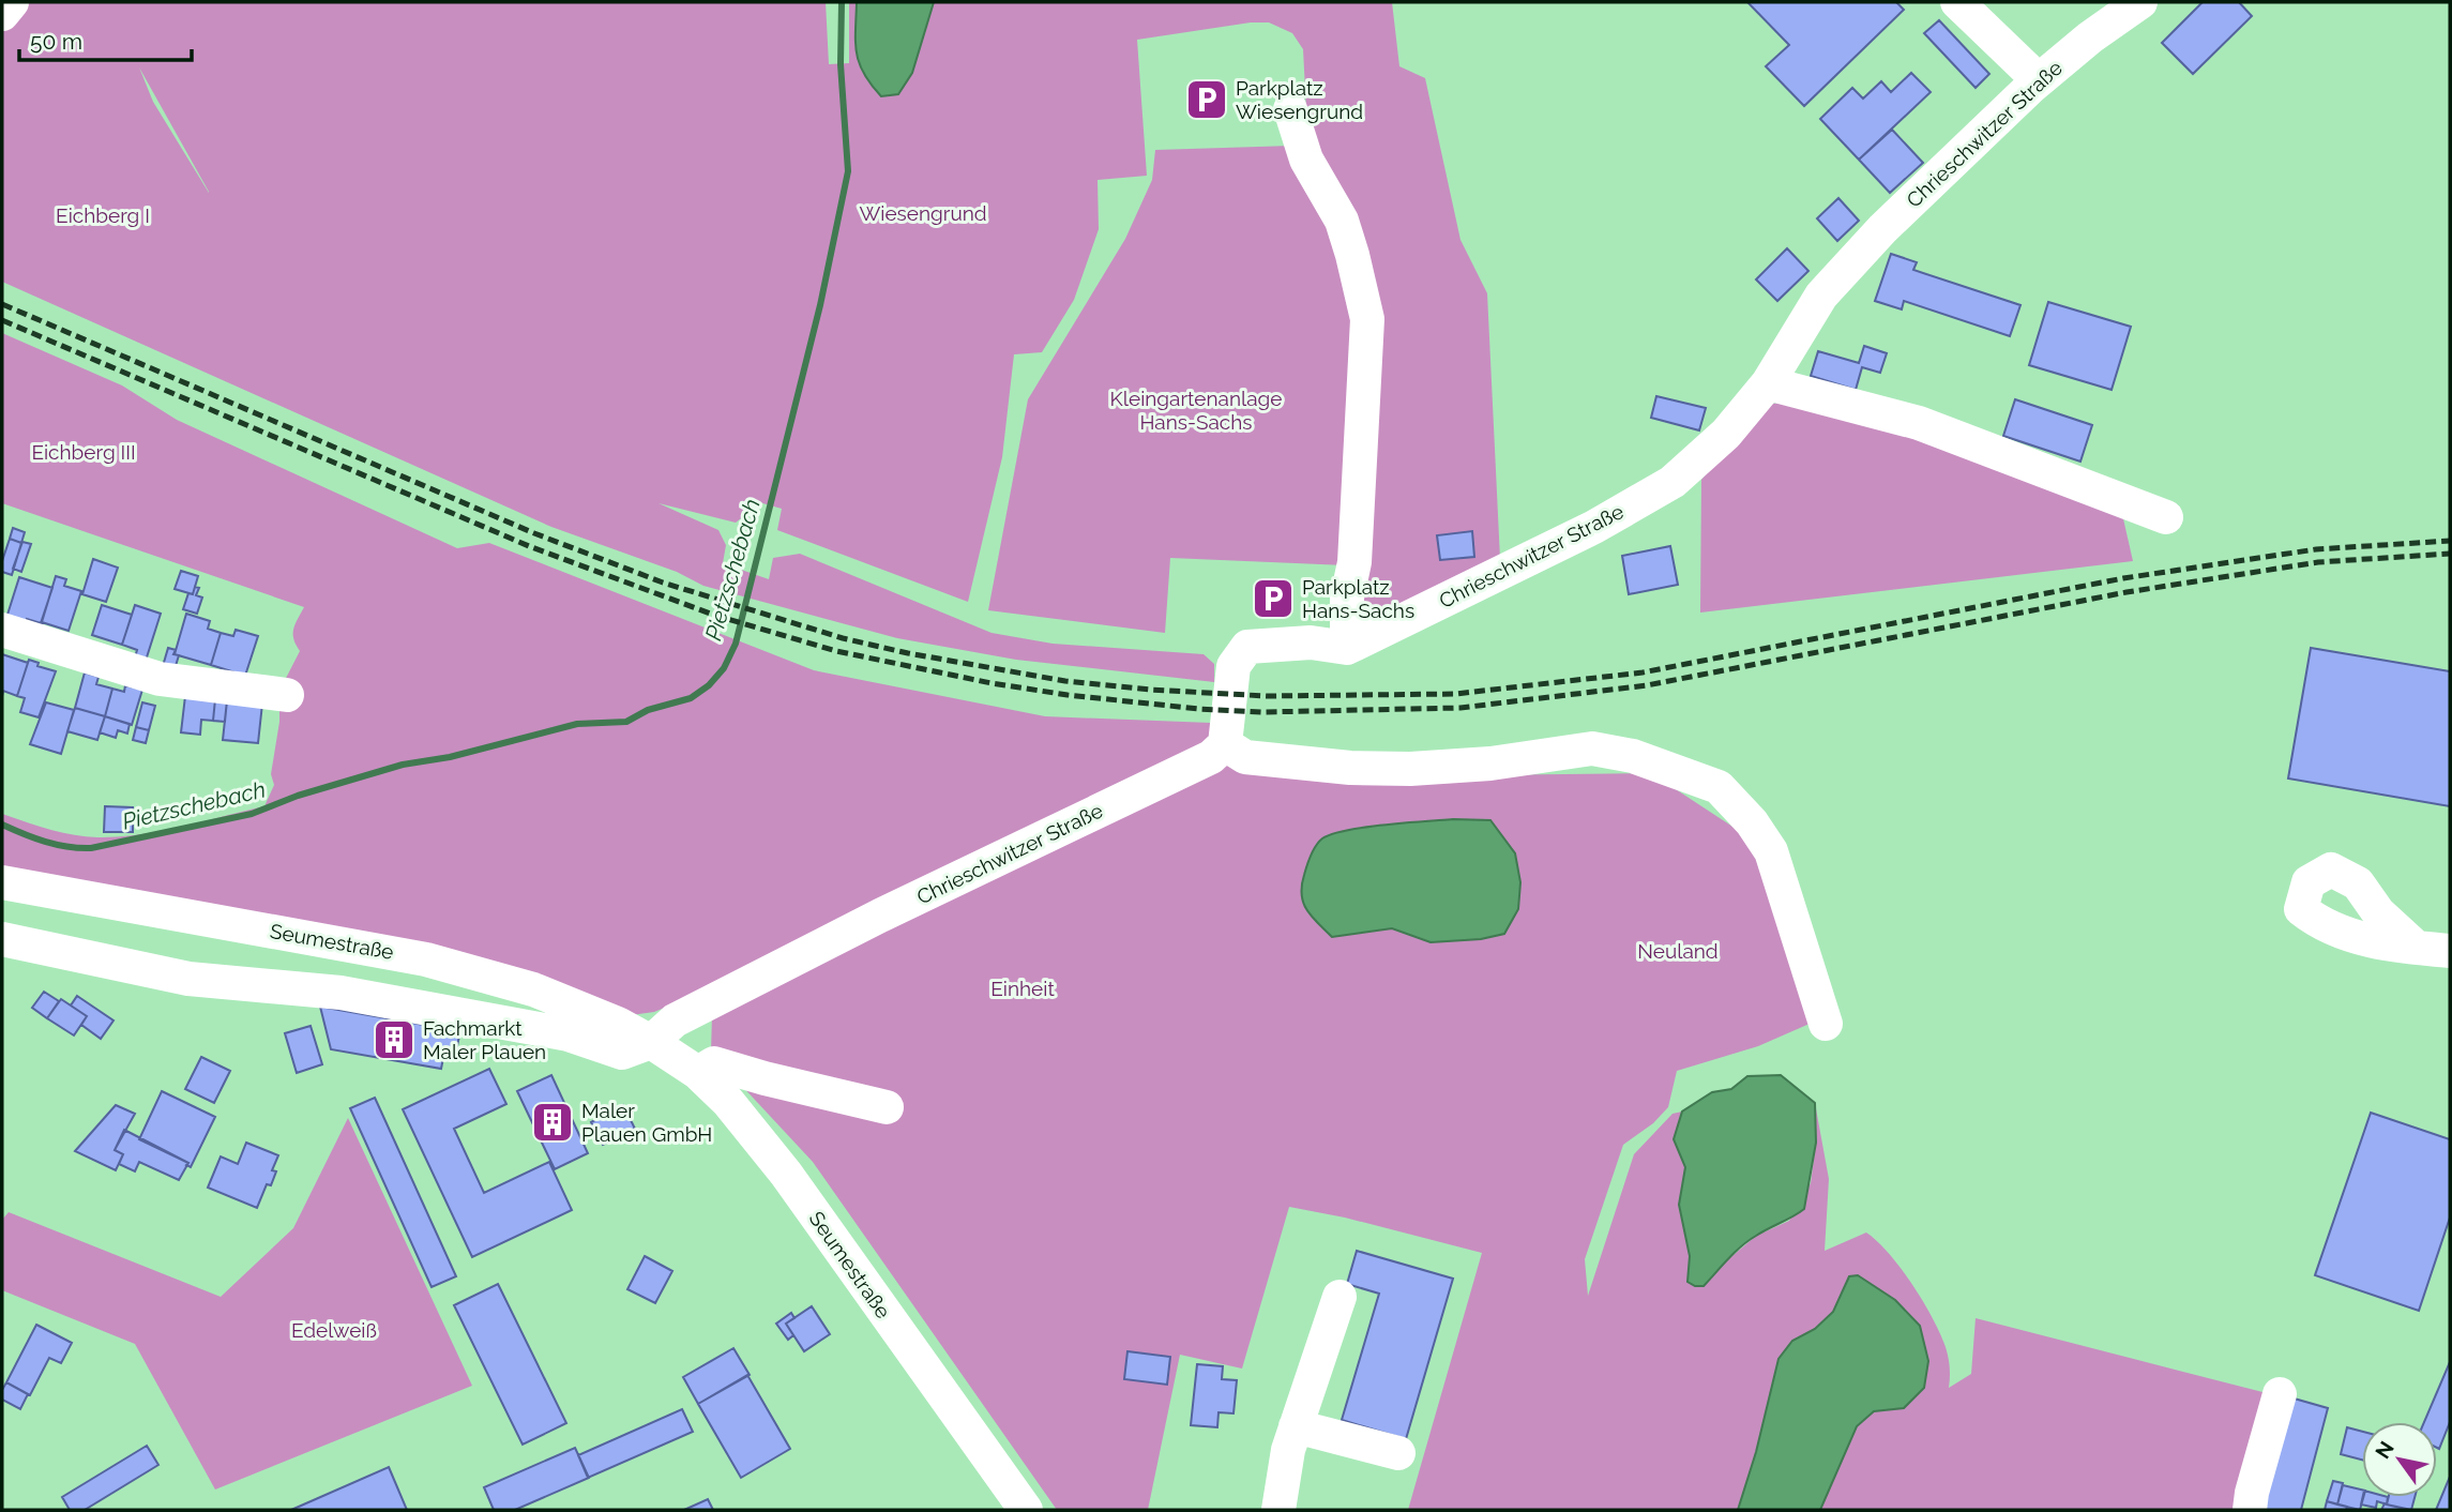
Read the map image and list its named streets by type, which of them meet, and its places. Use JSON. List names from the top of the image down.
{
  "streets": {
    "street": ["Chrieschwitzer Straße", "Seumestraße"]
  },
  "crossings": [
    ["Chrieschwitzer Straße", "Seumestraße"]
  ],
  "water": ["Pietzschebach"],
  "parks": [
    "Wiesengrund",
    "Eichberg I",
    "Kleingartenanlage Hans-Sachs",
    "Eichberg III",
    "Neuland",
    "Einheit",
    "Edelweiß"
  ],
  "places": {
    "parking": ["Parkplatz Wiesengrund", "Parkplatz Hans-Sachs"],
    "building": ["Fachmarkt Maler Plauen", "Maler Plauen GmbH"]
  },
  "scale_bar": "50 m",
  "north": "top left"
}
